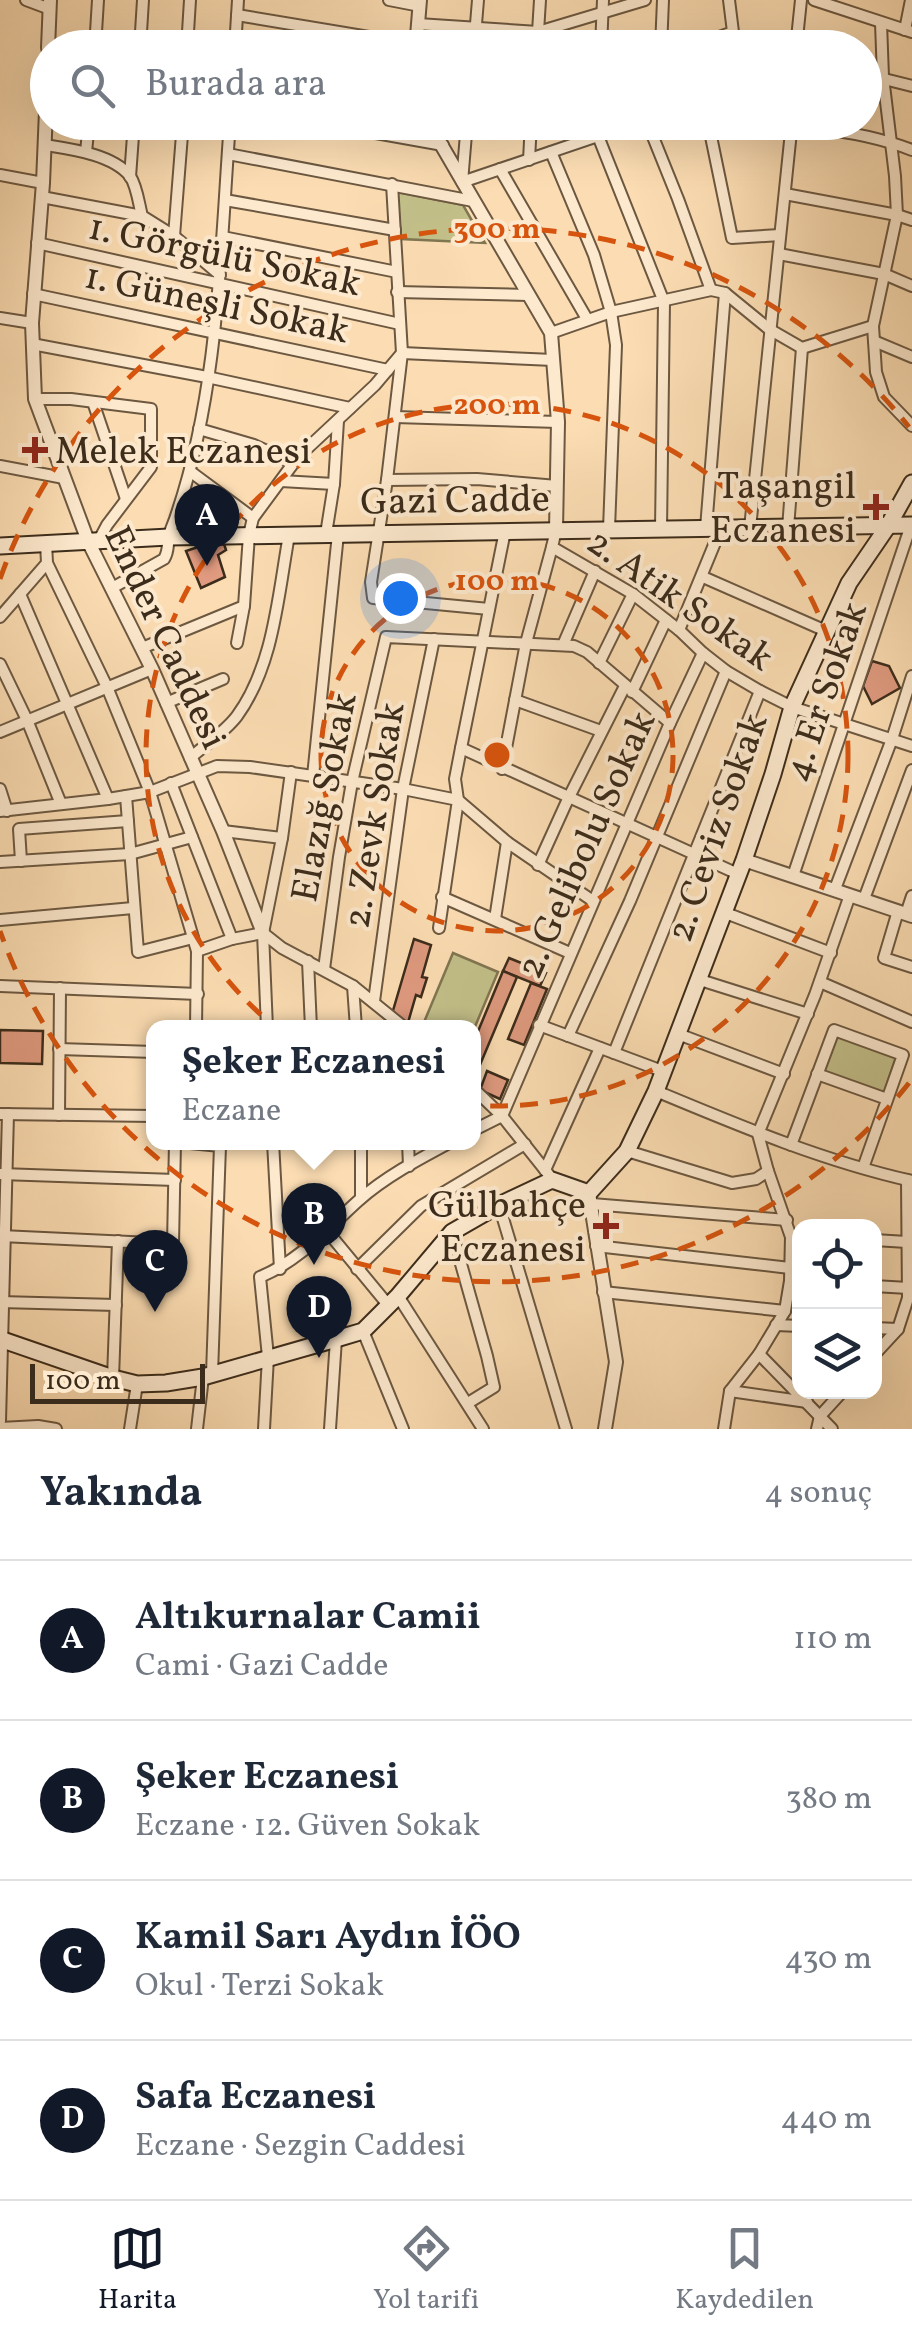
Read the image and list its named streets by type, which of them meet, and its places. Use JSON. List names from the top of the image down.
{
  "streets": {
    "main road": ["Gazi Cadde", "2. Ceviz Sokak"],
    "street": [
      "1. Görgülü Sokak",
      "1. Güneşli Sokak",
      "2. Atik Sokak",
      "Ender Caddesi",
      "4. Er Sokak",
      "Elazığ Sokak",
      "2. Zevk Sokak",
      "2. Gelibolu Sokak"
    ]
  },
  "crossings": [
    ["1. Görgülü Sokak", "Ender Caddesi"],
    ["1. Güneşli Sokak", "Ender Caddesi"],
    ["Gazi Cadde", "2. Atik Sokak"],
    ["Gazi Cadde", "Ender Caddesi"],
    ["Gazi Cadde", "4. Er Sokak"],
    ["Gazi Cadde", "2. Ceviz Sokak"],
    ["2. Atik Sokak", "4. Er Sokak"],
    ["2. Atik Sokak", "2. Ceviz Sokak"],
    ["2. Atik Sokak", "2. Gelibolu Sokak"],
    ["Elazığ Sokak", "2. Zevk Sokak"]
  ],
  "places": {
    "health": ["Melek Eczanesi", "Taşangil Eczanesi", "Gülbahçe Eczanesi"]
  },
  "scale_bar": "100 m",
  "page": {
    "search": "Burada ara",
    "pins": [
      "A",
      "B",
      "C",
      "D"
    ],
    "popup": ["Şeker Eczanesi", "Eczane"],
    "scale": "100 m",
    "heading": ["Yakında", "4 sonuç"],
    "list": [
      {
        "mark": "A",
        "name": "Altıkurnalar Camii",
        "note": "Cami · Gazi Cadde",
        "value": "110 m"
      },
      {
        "mark": "B",
        "name": "Şeker Eczanesi",
        "note": "Eczane · 12. Güven Sokak",
        "value": "380 m"
      },
      {
        "mark": "C",
        "name": "Kamil Sarı Aydın İÖO",
        "note": "Okul · Terzi Sokak",
        "value": "430 m"
      },
      {
        "mark": "D",
        "name": "Safa Eczanesi",
        "note": "Eczane · Sezgin Caddesi",
        "value": "440 m"
      }
    ],
    "nav": ["Harita", "Yol tarifi", "Kaydedilen"]
  },
  "rings": ["300 m", "200 m", "100 m"]
}
